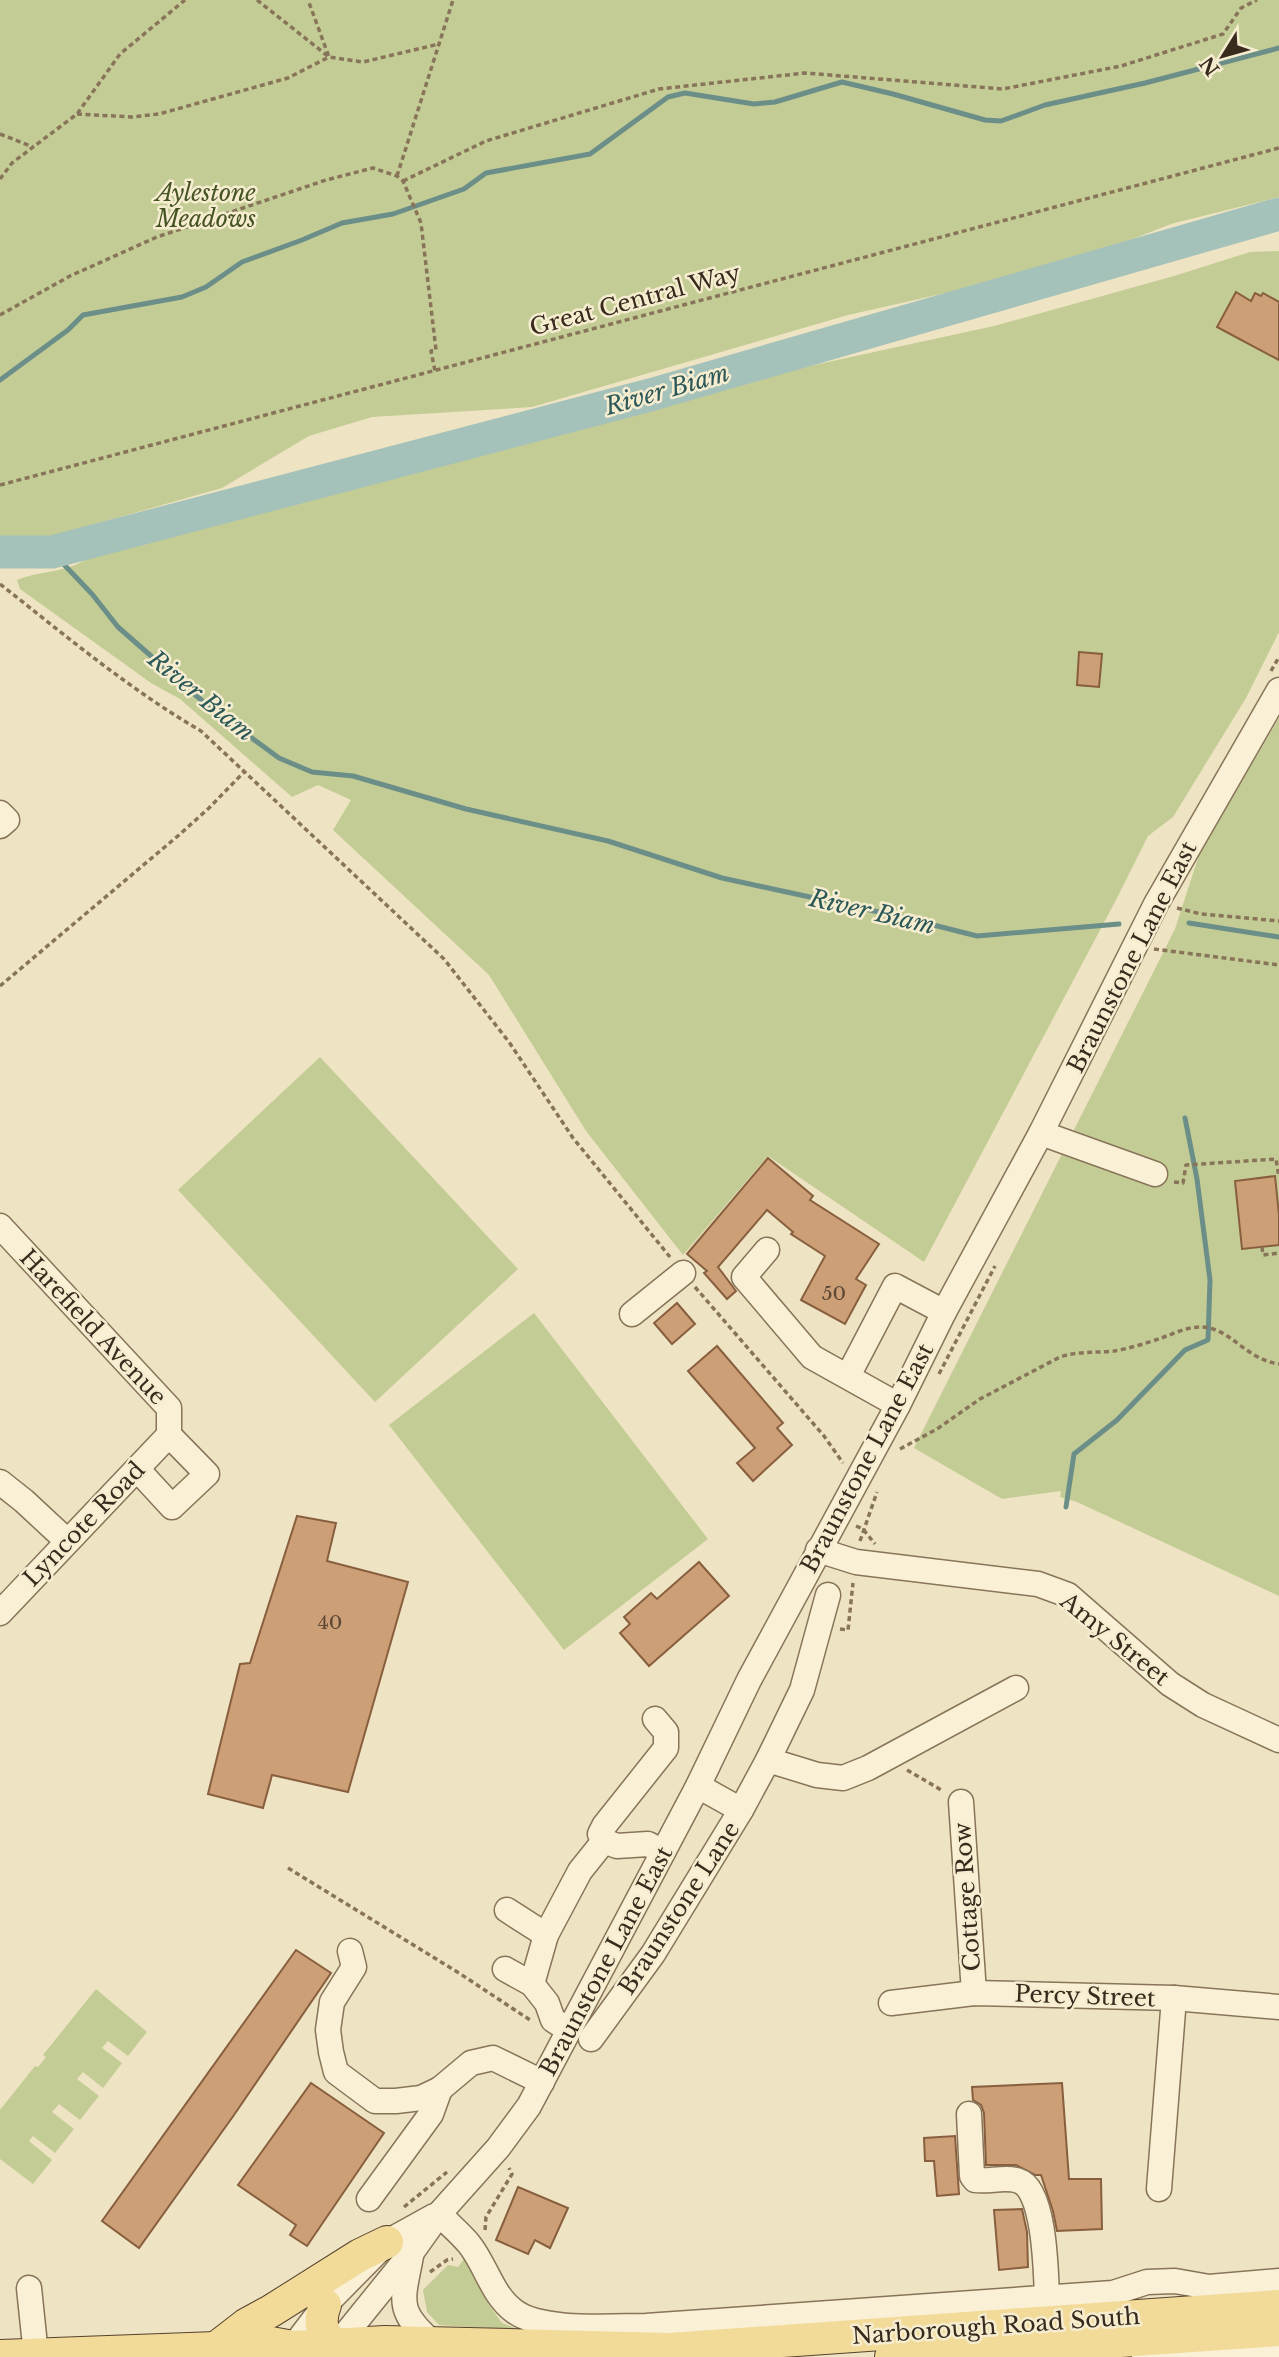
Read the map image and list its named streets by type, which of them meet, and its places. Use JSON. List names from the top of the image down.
{
  "streets": {
    "main road": ["Narborough Road South"],
    "street": [
      "Braunstone Lane East",
      "Harefield Avenue",
      "Lyncote Road",
      "Amy Street",
      "Cottage Row",
      "Braunstone Lane",
      "Percy Street"
    ],
    "path": ["Great Central Way"]
  },
  "crossings": [
    ["Braunstone Lane East", "Amy Street"],
    ["Braunstone Lane East", "Braunstone Lane"],
    ["Braunstone Lane East", "Narborough Road South"],
    ["Harefield Avenue", "Lyncote Road"],
    ["Cottage Row", "Percy Street"]
  ],
  "water": ["River Biam"],
  "parks": ["Aylestone Meadows"],
  "house_numbers": ["50", "40"],
  "north": "bottom left"
}
